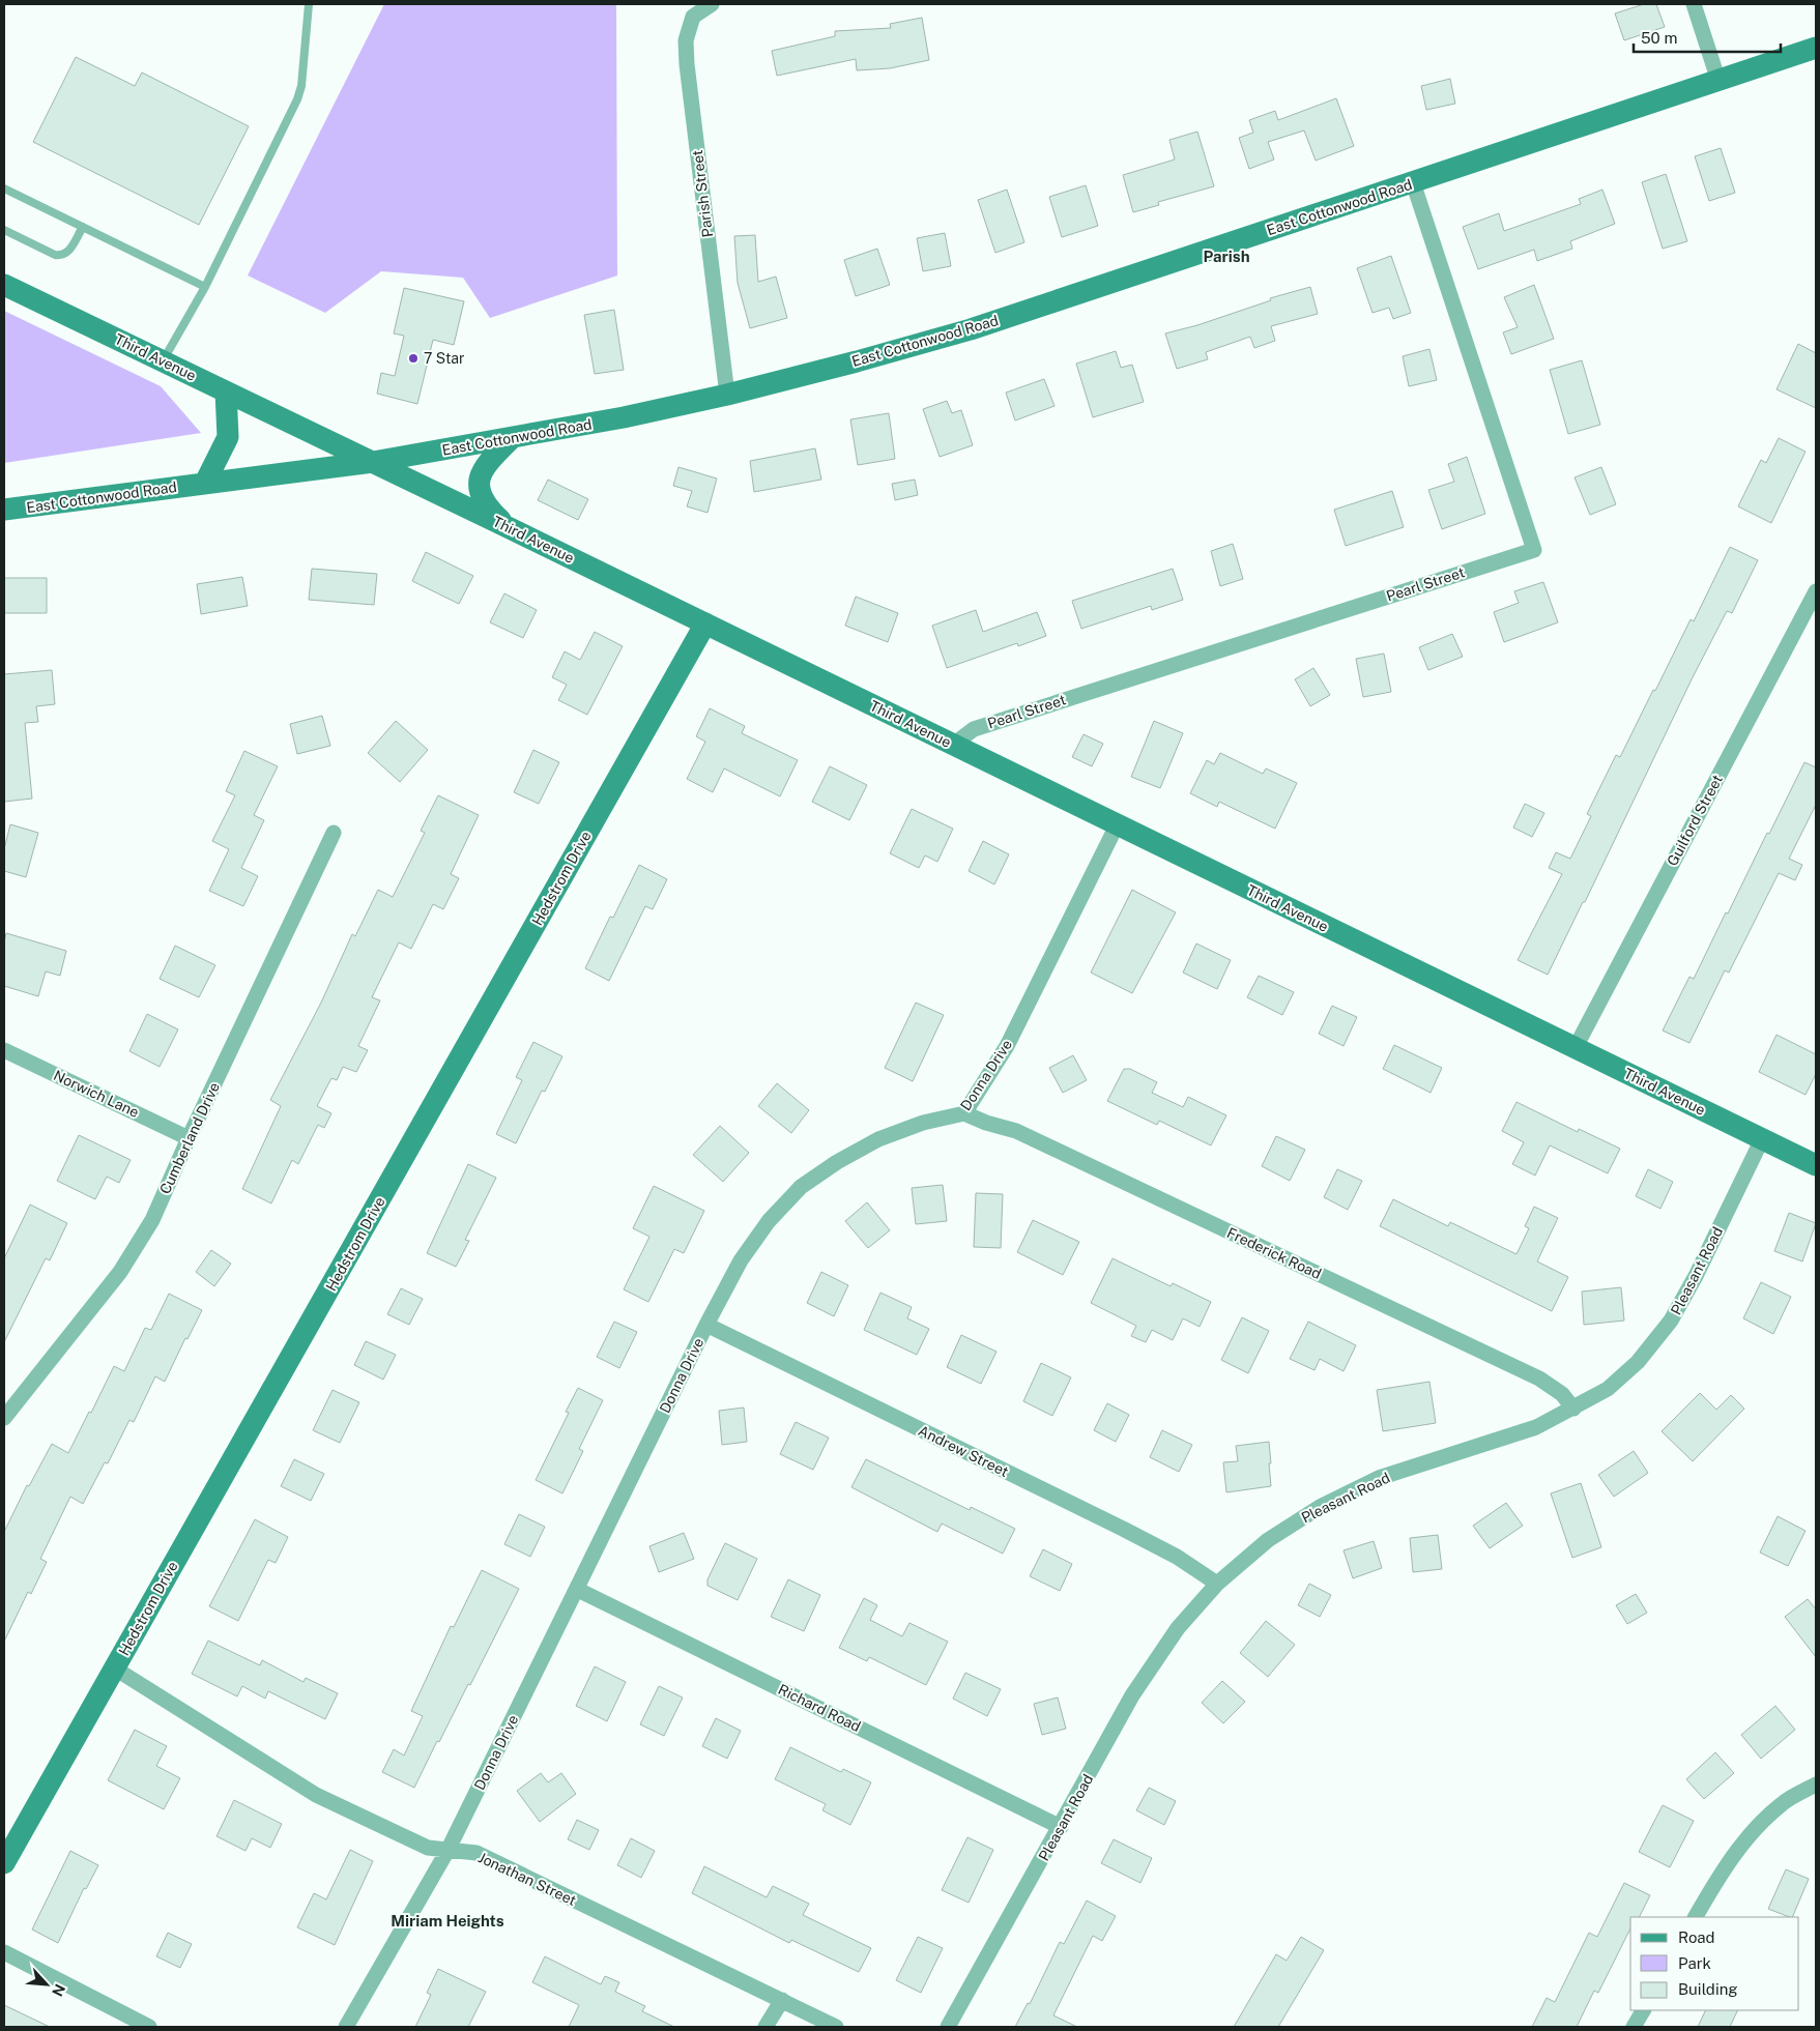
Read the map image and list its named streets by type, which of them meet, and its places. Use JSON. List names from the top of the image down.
{
  "streets": {
    "street": [
      "Parish Street",
      "East Cottonwood Road",
      "Third Avenue",
      "Pearl Street",
      "Guilford Street",
      "Hedstrom Drive",
      "Donna Drive",
      "Norwich Lane",
      "Cumberland Drive",
      "Frederick Road",
      "Pleasant Road",
      "Andrew Street",
      "Richard Road",
      "Jonathan Street"
    ]
  },
  "crossings": [
    ["Parish Street", "East Cottonwood Road"],
    ["East Cottonwood Road", "Third Avenue"],
    ["East Cottonwood Road", "Pearl Street"],
    ["Third Avenue", "Pearl Street"],
    ["Third Avenue", "Guilford Street"],
    ["Third Avenue", "Hedstrom Drive"],
    ["Third Avenue", "Donna Drive"],
    ["Third Avenue", "Pleasant Road"],
    ["Hedstrom Drive", "Jonathan Street"],
    ["Donna Drive", "Frederick Road"],
    ["Donna Drive", "Andrew Street"],
    ["Donna Drive", "Richard Road"],
    ["Donna Drive", "Jonathan Street"],
    ["Norwich Lane", "Cumberland Drive"],
    ["Frederick Road", "Pleasant Road"],
    ["Pleasant Road", "Andrew Street"],
    ["Pleasant Road", "Richard Road"]
  ],
  "districts": ["Parish", "Miriam Heights"],
  "places": ["7 Star"],
  "legend": ["Road", "Park", "Building"],
  "scale_bar": "50 m",
  "north": "bottom right"
}
